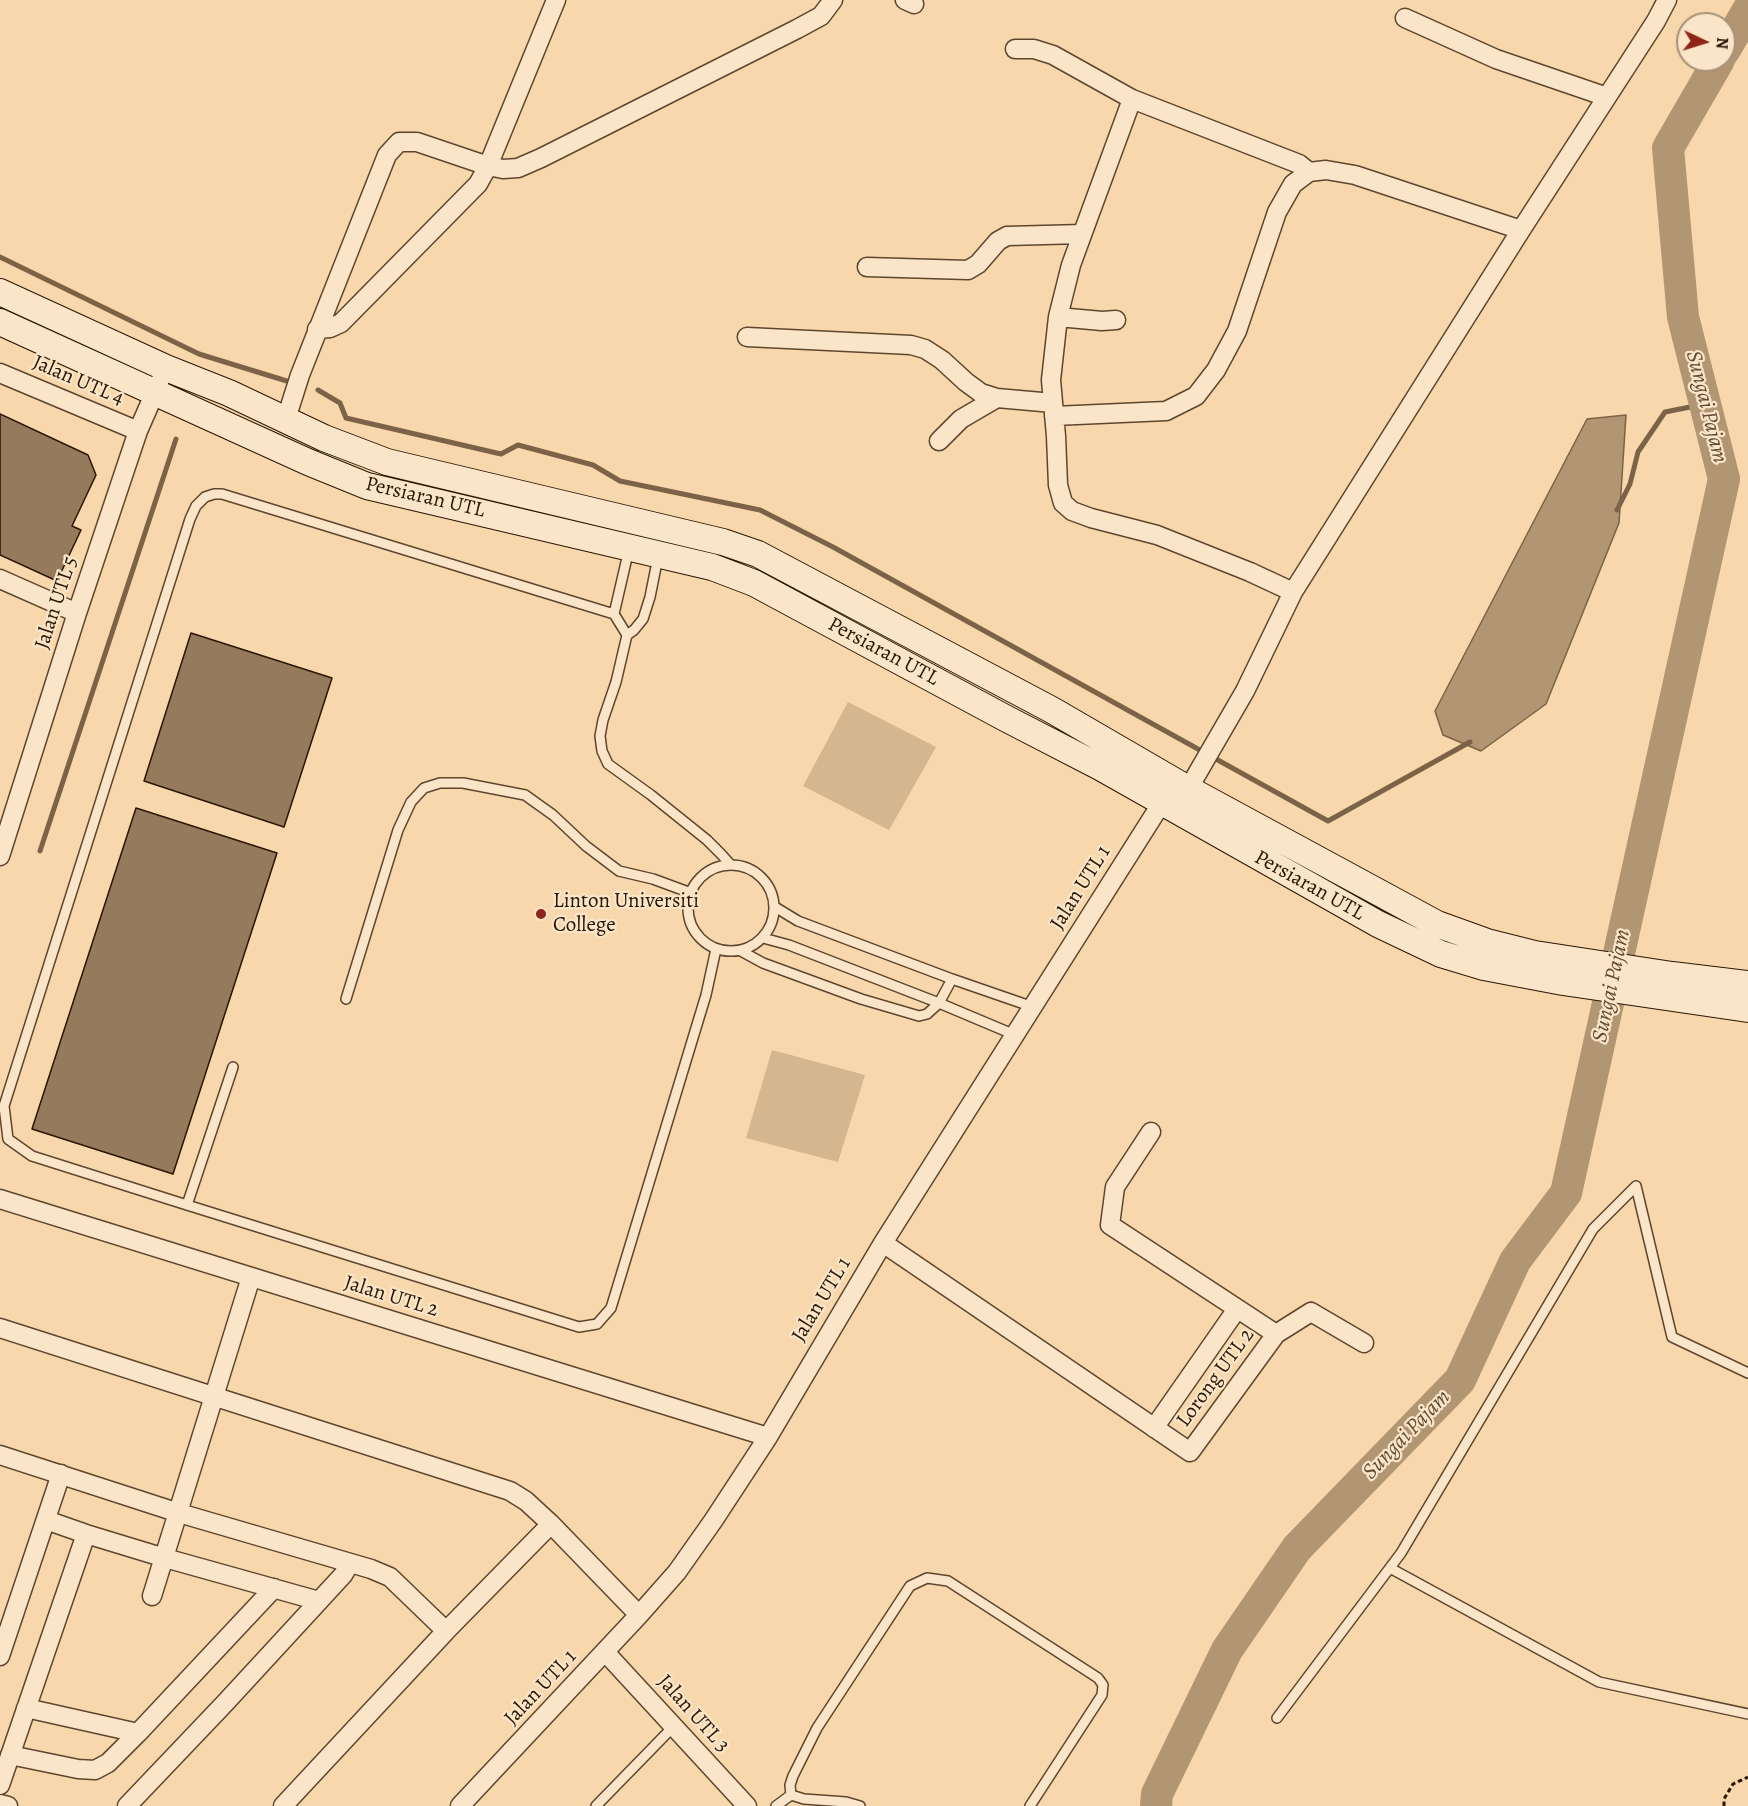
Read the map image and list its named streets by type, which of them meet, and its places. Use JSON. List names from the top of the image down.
{
  "streets": {
    "street": [
      "Jalan UTL 4",
      "Persiaran UTL",
      "Jalan UTL 5",
      "Jalan UTL 1",
      "Jalan UTL 2",
      "Lorong UTL 2",
      "Jalan UTL 3"
    ]
  },
  "crossings": [
    ["Jalan UTL 4", "Jalan UTL 5"],
    ["Persiaran UTL", "Jalan UTL 5"],
    ["Persiaran UTL", "Jalan UTL 1"],
    ["Jalan UTL 1", "Jalan UTL 2"],
    ["Jalan UTL 1", "Lorong UTL 2"],
    ["Jalan UTL 1", "Jalan UTL 3"]
  ],
  "water": ["Sungai Pajam"],
  "places": ["Linton Universiti College"],
  "north": "right"
}
